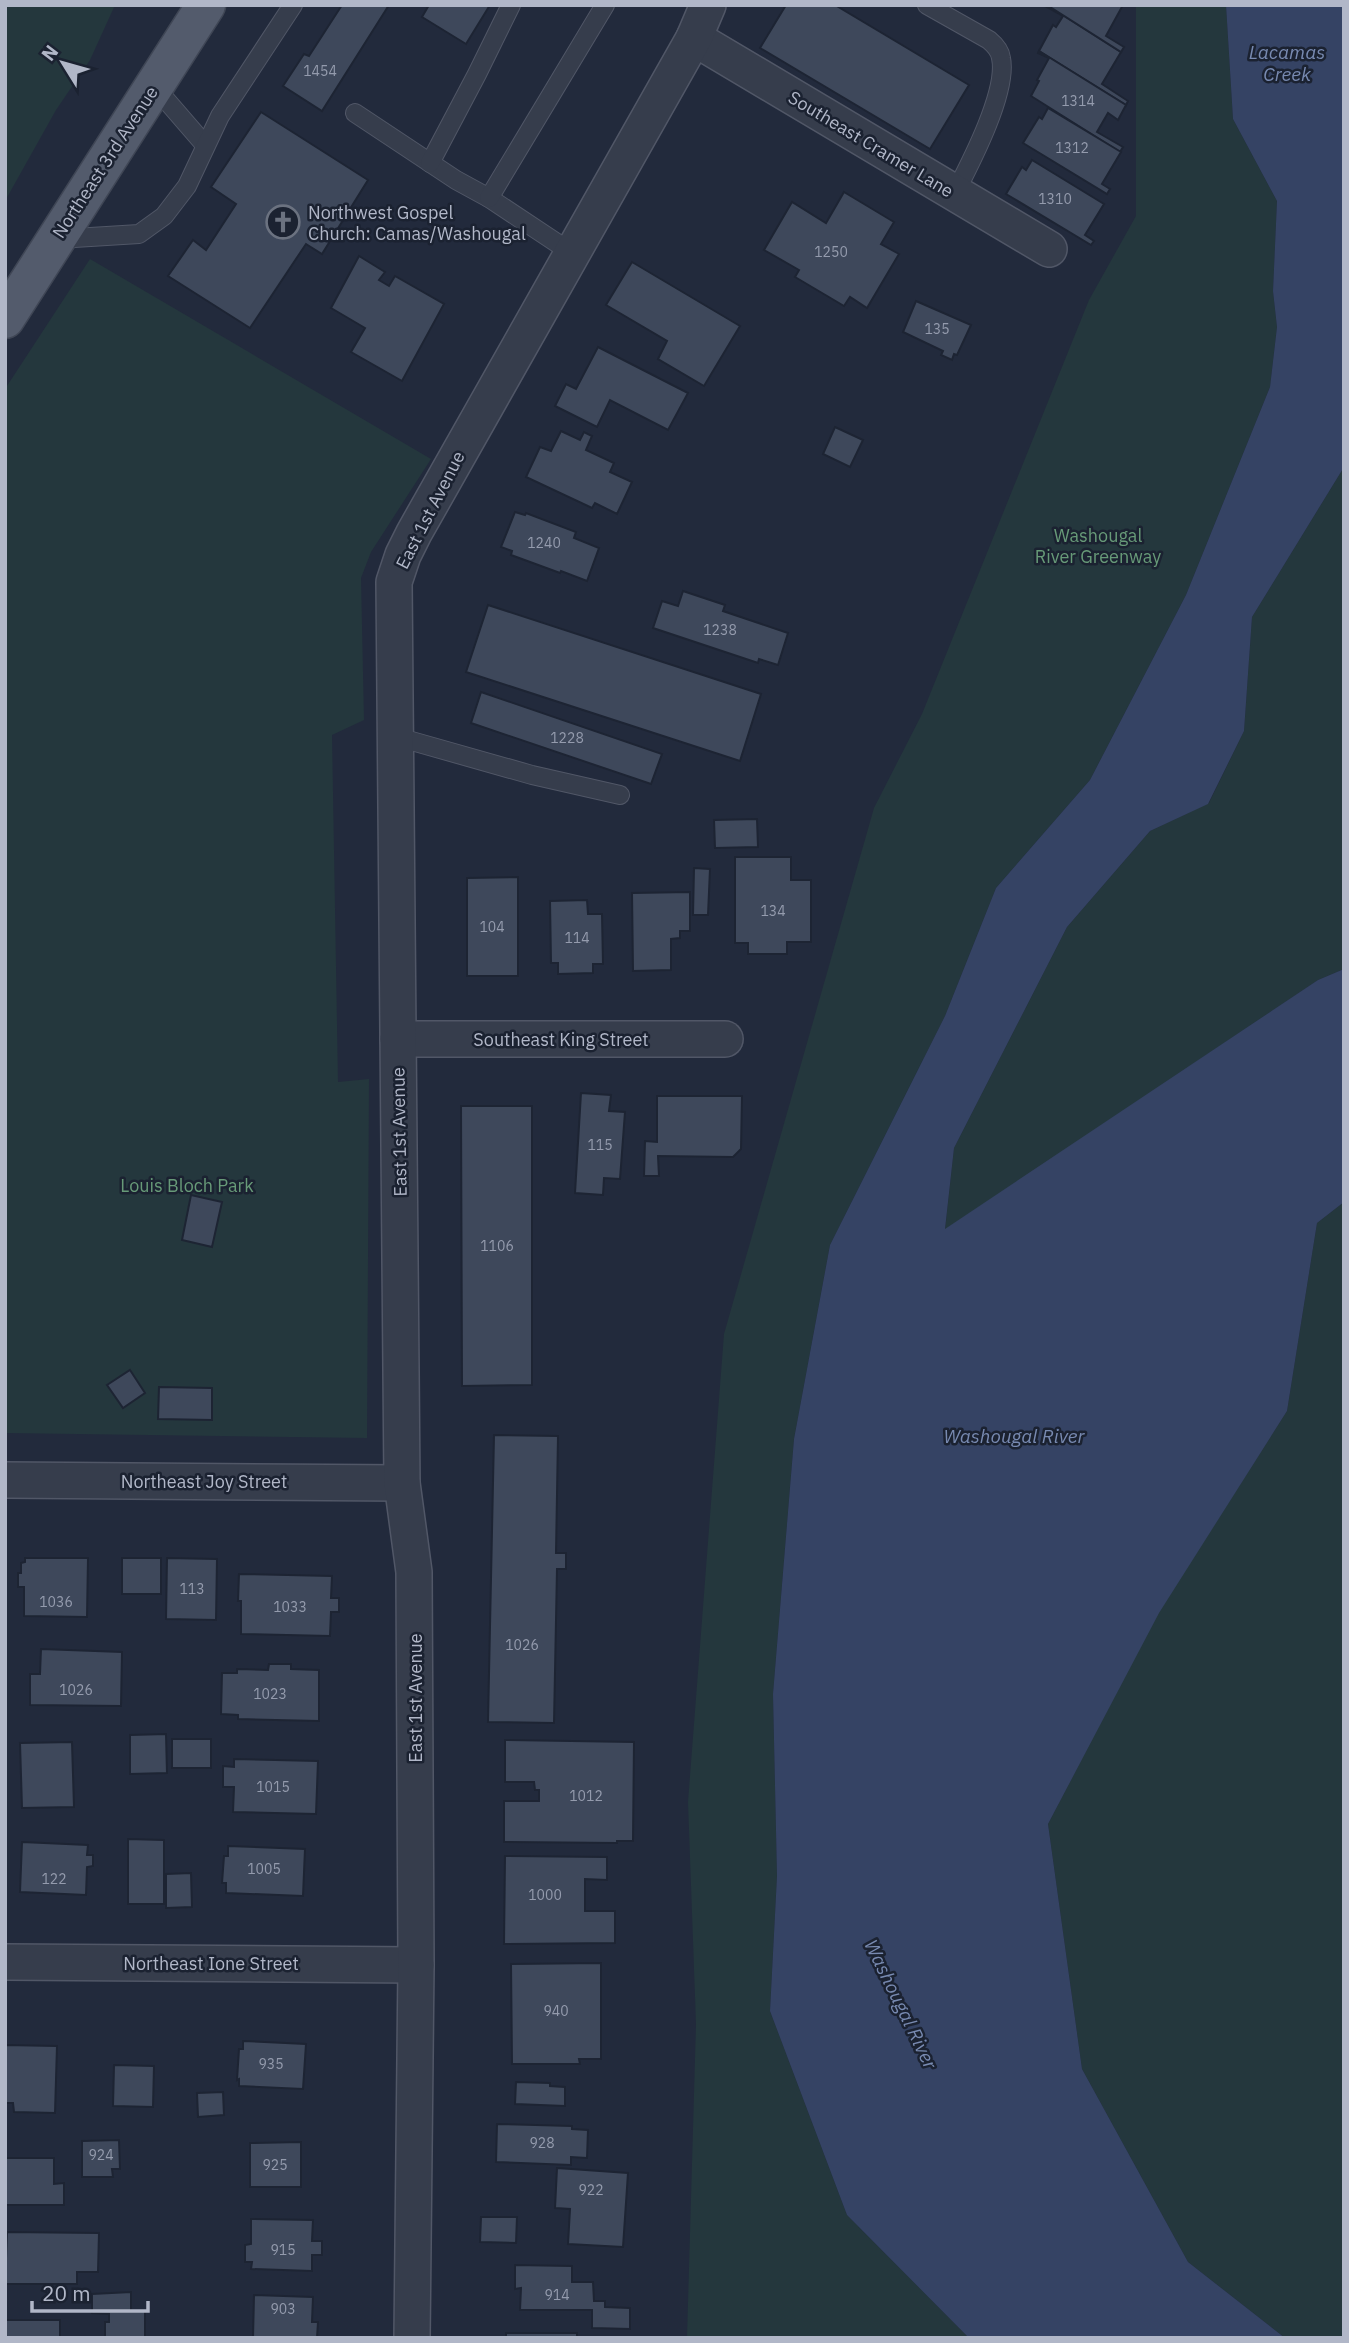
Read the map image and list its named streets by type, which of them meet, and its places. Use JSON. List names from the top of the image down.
{
  "streets": {
    "main road": ["Northeast 3rd Avenue"],
    "street": [
      "Southeast Cramer Lane",
      "East 1st Avenue",
      "Southeast King Street",
      "Northeast Joy Street",
      "Northeast Ione Street"
    ]
  },
  "crossings": [
    ["Southeast Cramer Lane", "East 1st Avenue"],
    ["East 1st Avenue", "Southeast King Street"],
    ["East 1st Avenue", "Northeast Joy Street"],
    ["East 1st Avenue", "Northeast Ione Street"]
  ],
  "water": ["Lacamas Creek", "Washougal River"],
  "parks": ["Washougal River Greenway", "Louis Bloch Park"],
  "places": {
    "church": ["Northwest Gospel Church: Camas/Washougal"]
  },
  "house_numbers": [
    "1454",
    "1314",
    "1312",
    "1310",
    "1250",
    "135",
    "1240",
    "1238",
    "1228",
    "134",
    "104",
    "114",
    "115",
    "1106",
    "113",
    "1036",
    "1033",
    "1026",
    "1026",
    "1023",
    "1015",
    "1012",
    "1005",
    "122",
    "1000",
    "940",
    "935",
    "928",
    "924",
    "925",
    "922",
    "915",
    "914",
    "903"
  ],
  "scale_bar": "20 m",
  "north": "top left"
}
